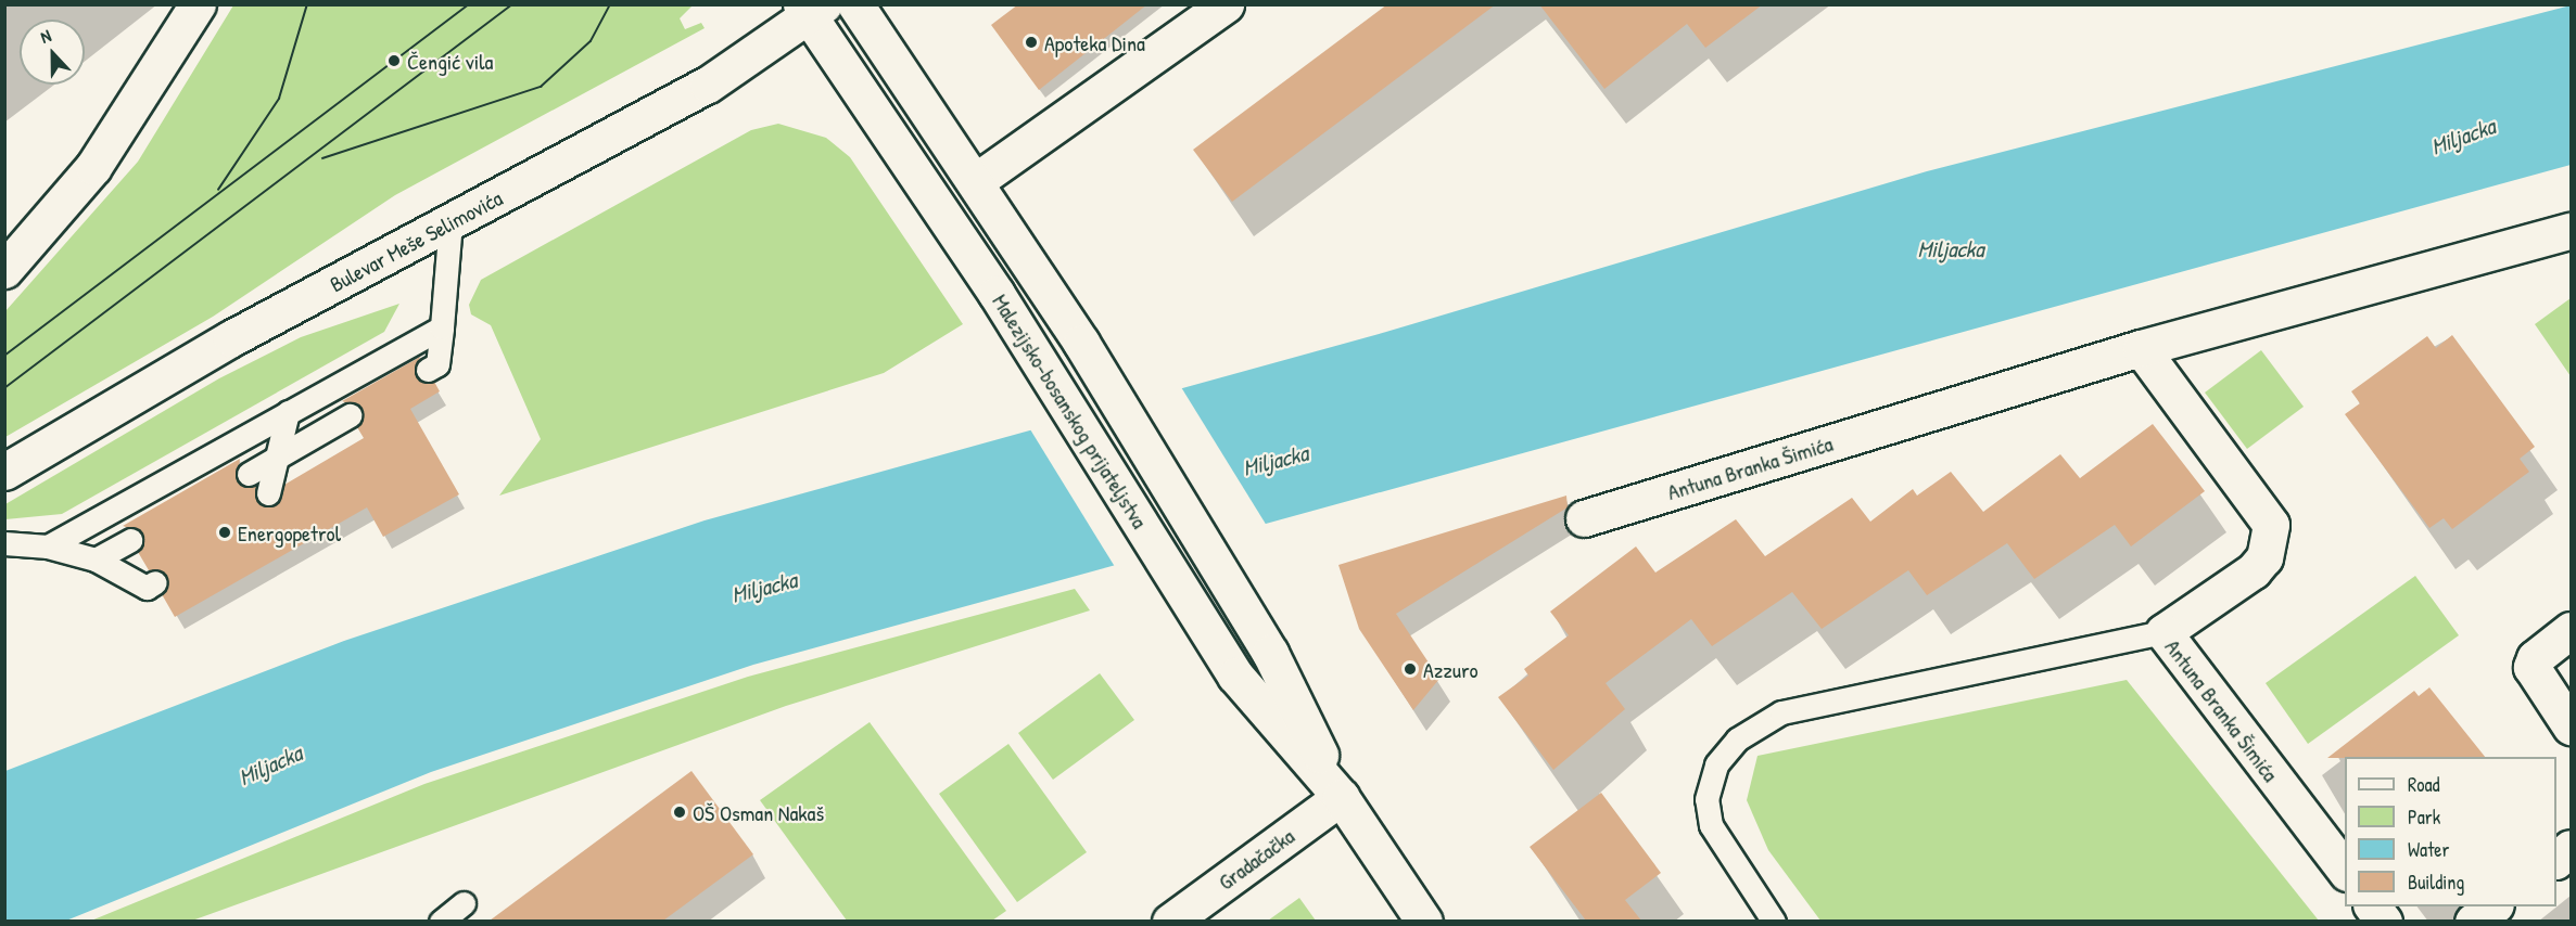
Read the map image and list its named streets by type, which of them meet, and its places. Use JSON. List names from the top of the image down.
{
  "streets": {
    "street": [
      "Bulevar Meše Selimovića",
      "Malezijsko-bosanskog prijateljstva",
      "Antuna Branka Šimića",
      "Gradačačka"
    ]
  },
  "crossings": [
    ["Bulevar Meše Selimovića", "Malezijsko-bosanskog prijateljstva"],
    ["Malezijsko-bosanskog prijateljstva", "Gradačačka"]
  ],
  "water": ["Miljacka"],
  "places": [
    "Apoteka Dina",
    "Čengić vila",
    "Energopetrol",
    "Azzuro",
    "OŠ Osman Nakaš"
  ],
  "legend": [
    "Road",
    "Park",
    "Water",
    "Building"
  ],
  "north": "top"
}
